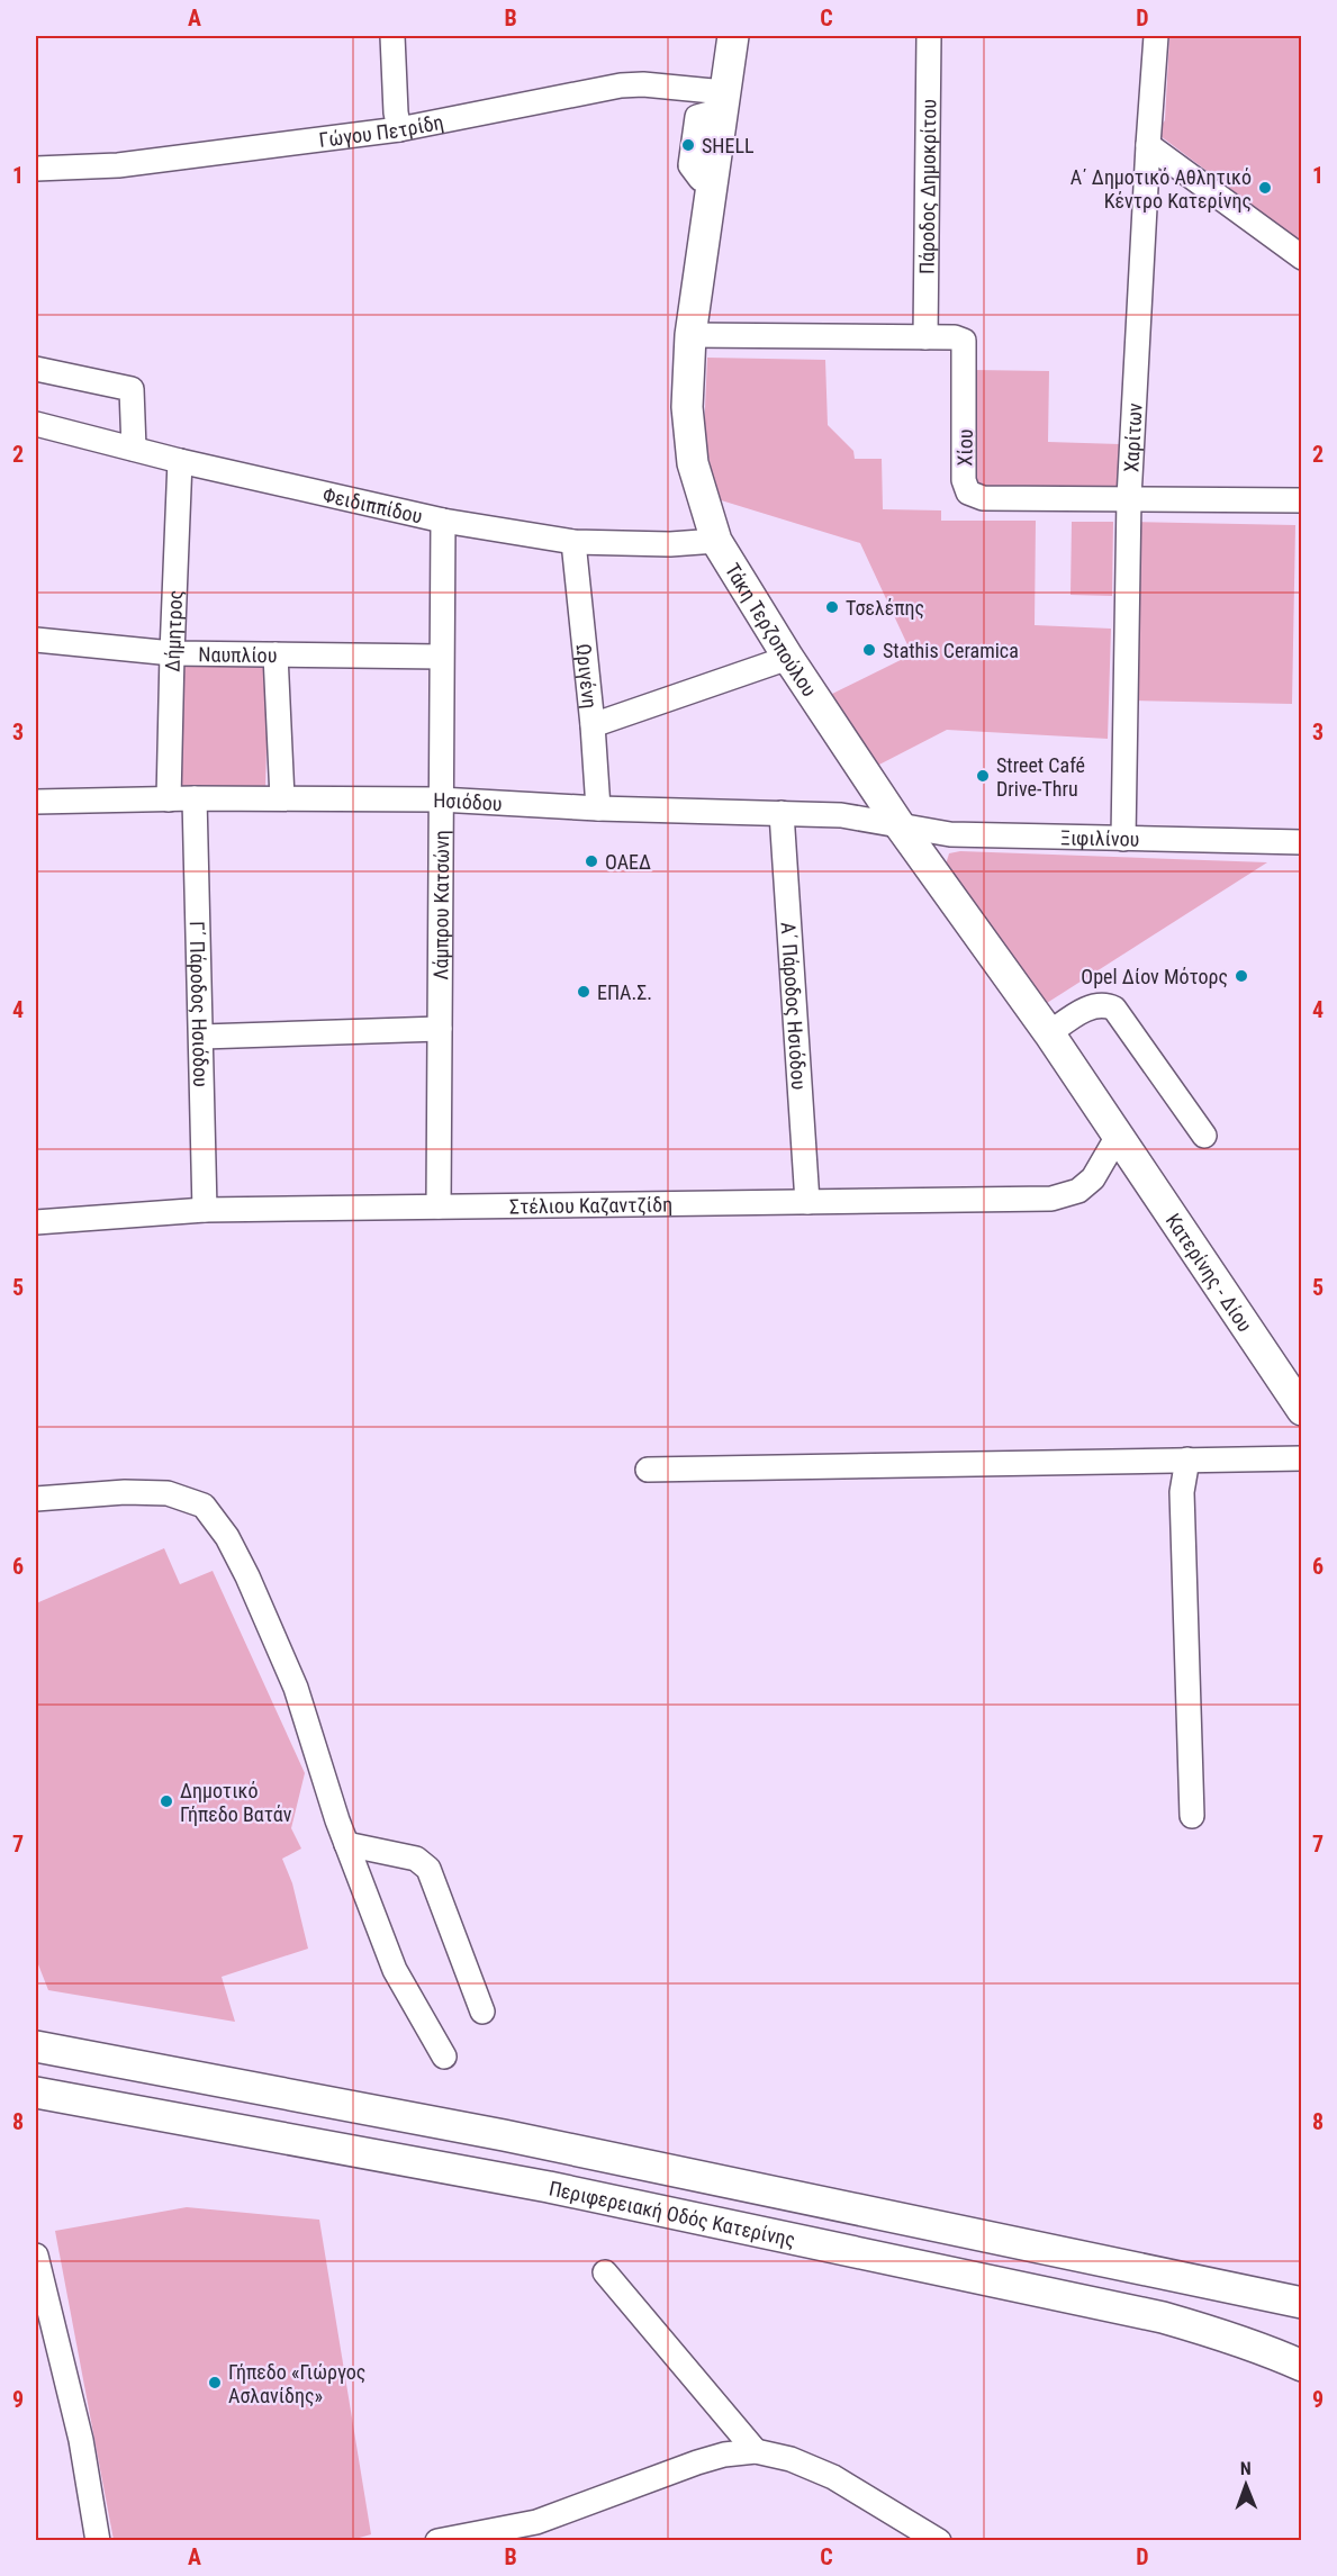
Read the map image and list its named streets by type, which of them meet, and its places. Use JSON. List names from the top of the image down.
{
  "streets": {
    "main road": ["Τάκη Τερζοπούλου", "Κατερίνης - Δίου", "Περιφερειακή Οδός Κατερίνης"],
    "street": [
      "Γώγου Πετρίδη",
      "Πάροδος Δημοκρίτου",
      "Χαρίτων",
      "Χίου",
      "Φειδιππίδου",
      "Δήμητρος",
      "Ναυπλίου",
      "Ωριγένη",
      "Ησιόδου",
      "Ξιφιλίνου",
      "Λάμπρου Κατσώνη",
      "Γ΄ Πάροδος Ησιόδου",
      "Α΄ Πάροδος Ησιόδου",
      "Στέλιου Καζαντζίδη"
    ]
  },
  "crossings": [
    ["Γώγου Πετρίδη", "Τάκη Τερζοπούλου"],
    ["Πάροδος Δημοκρίτου", "Χίου"],
    ["Χαρίτων", "Χίου"],
    ["Χαρίτων", "Ξιφιλίνου"],
    ["Χίου", "Τάκη Τερζοπούλου"],
    ["Φειδιππίδου", "Τάκη Τερζοπούλου"],
    ["Φειδιππίδου", "Δήμητρος"],
    ["Φειδιππίδου", "Ωριγένη"],
    ["Φειδιππίδου", "Λάμπρου Κατσώνη"],
    ["Τάκη Τερζοπούλου", "Ησιόδου"],
    ["Τάκη Τερζοπούλου", "Ξιφιλίνου"],
    ["Τάκη Τερζοπούλου", "Στέλιου Καζαντζίδη"],
    ["Τάκη Τερζοπούλου", "Κατερίνης - Δίου"],
    ["Δήμητρος", "Ναυπλίου"],
    ["Δήμητρος", "Ησιόδου"],
    ["Ναυπλίου", "Λάμπρου Κατσώνη"],
    ["Ωριγένη", "Ησιόδου"],
    ["Ησιόδου", "Ξιφιλίνου"],
    ["Ησιόδου", "Λάμπρου Κατσώνη"],
    ["Ησιόδου", "Γ΄ Πάροδος Ησιόδου"],
    ["Ησιόδου", "Α΄ Πάροδος Ησιόδου"],
    ["Λάμπρου Κατσώνη", "Στέλιου Καζαντζίδη"],
    ["Γ΄ Πάροδος Ησιόδου", "Στέλιου Καζαντζίδη"],
    ["Α΄ Πάροδος Ησιόδου", "Στέλιου Καζαντζίδη"],
    ["Στέλιου Καζαντζίδη", "Κατερίνης - Δίου"]
  ],
  "places": [
    "SHELL",
    "Α΄ Δημοτικό Αθλητικό Κέντρο Κατερίνης",
    "Τσελέπης",
    "Stathis Ceramica",
    "Street Café Drive-Thru",
    "ΟΑΕΔ",
    "Opel Δίον Μότορς",
    "ΕΠΑ.Σ.",
    "Δημοτικό Γήπεδο Βατάν",
    "Γήπεδο «Γιώργος Ασλανίδης»"
  ],
  "north": "top",
  "grid": {
    "columns": [
      "A",
      "B",
      "C",
      "D"
    ],
    "rows": [
      "1",
      "2",
      "3",
      "4",
      "5",
      "6",
      "7",
      "8",
      "9"
    ]
  }
}
